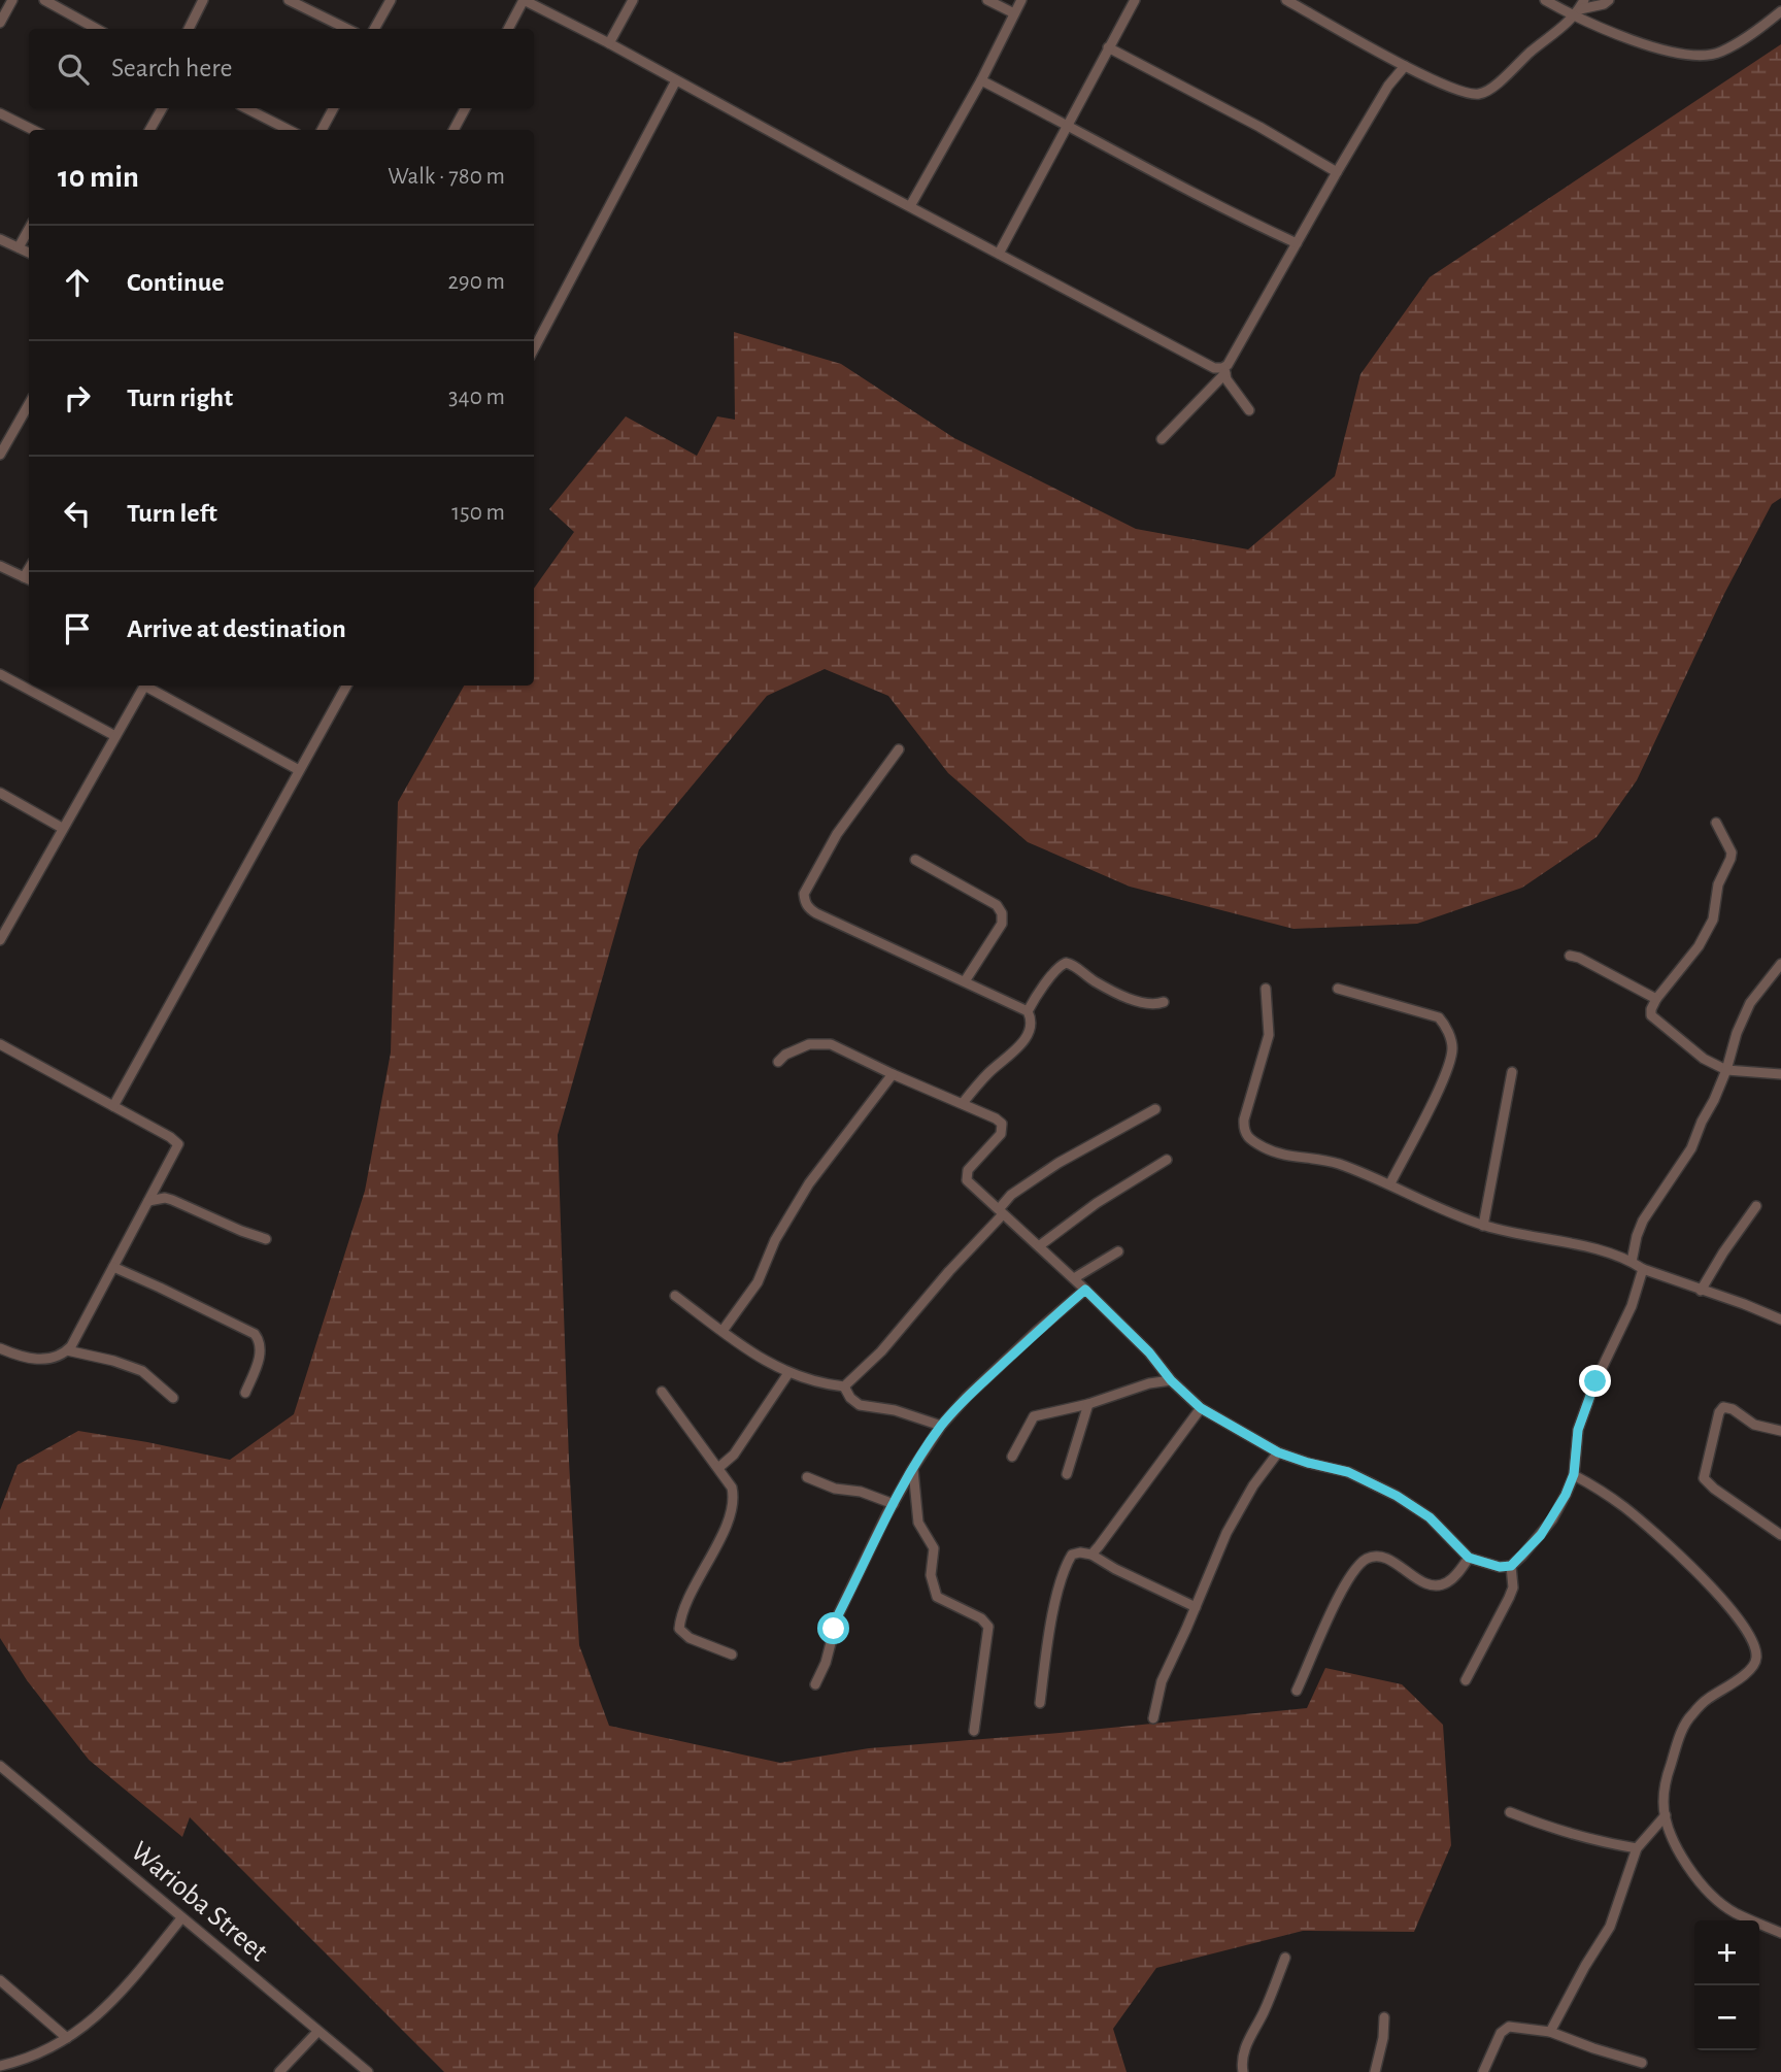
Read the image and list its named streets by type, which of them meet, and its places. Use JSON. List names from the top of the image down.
{
  "streets": {
    "street": ["Warioba Street"]
  },
  "page": {
    "search": "Search here",
    "heading": ["10 min", "Walk · 780 m"],
    "list": [
      ["Continue", "290 m"],
      ["Turn right", "340 m"],
      ["Turn left", "150 m"],
      "Arrive at destination"
    ],
    "map_buttons": ["+", "−"]
  }
}
